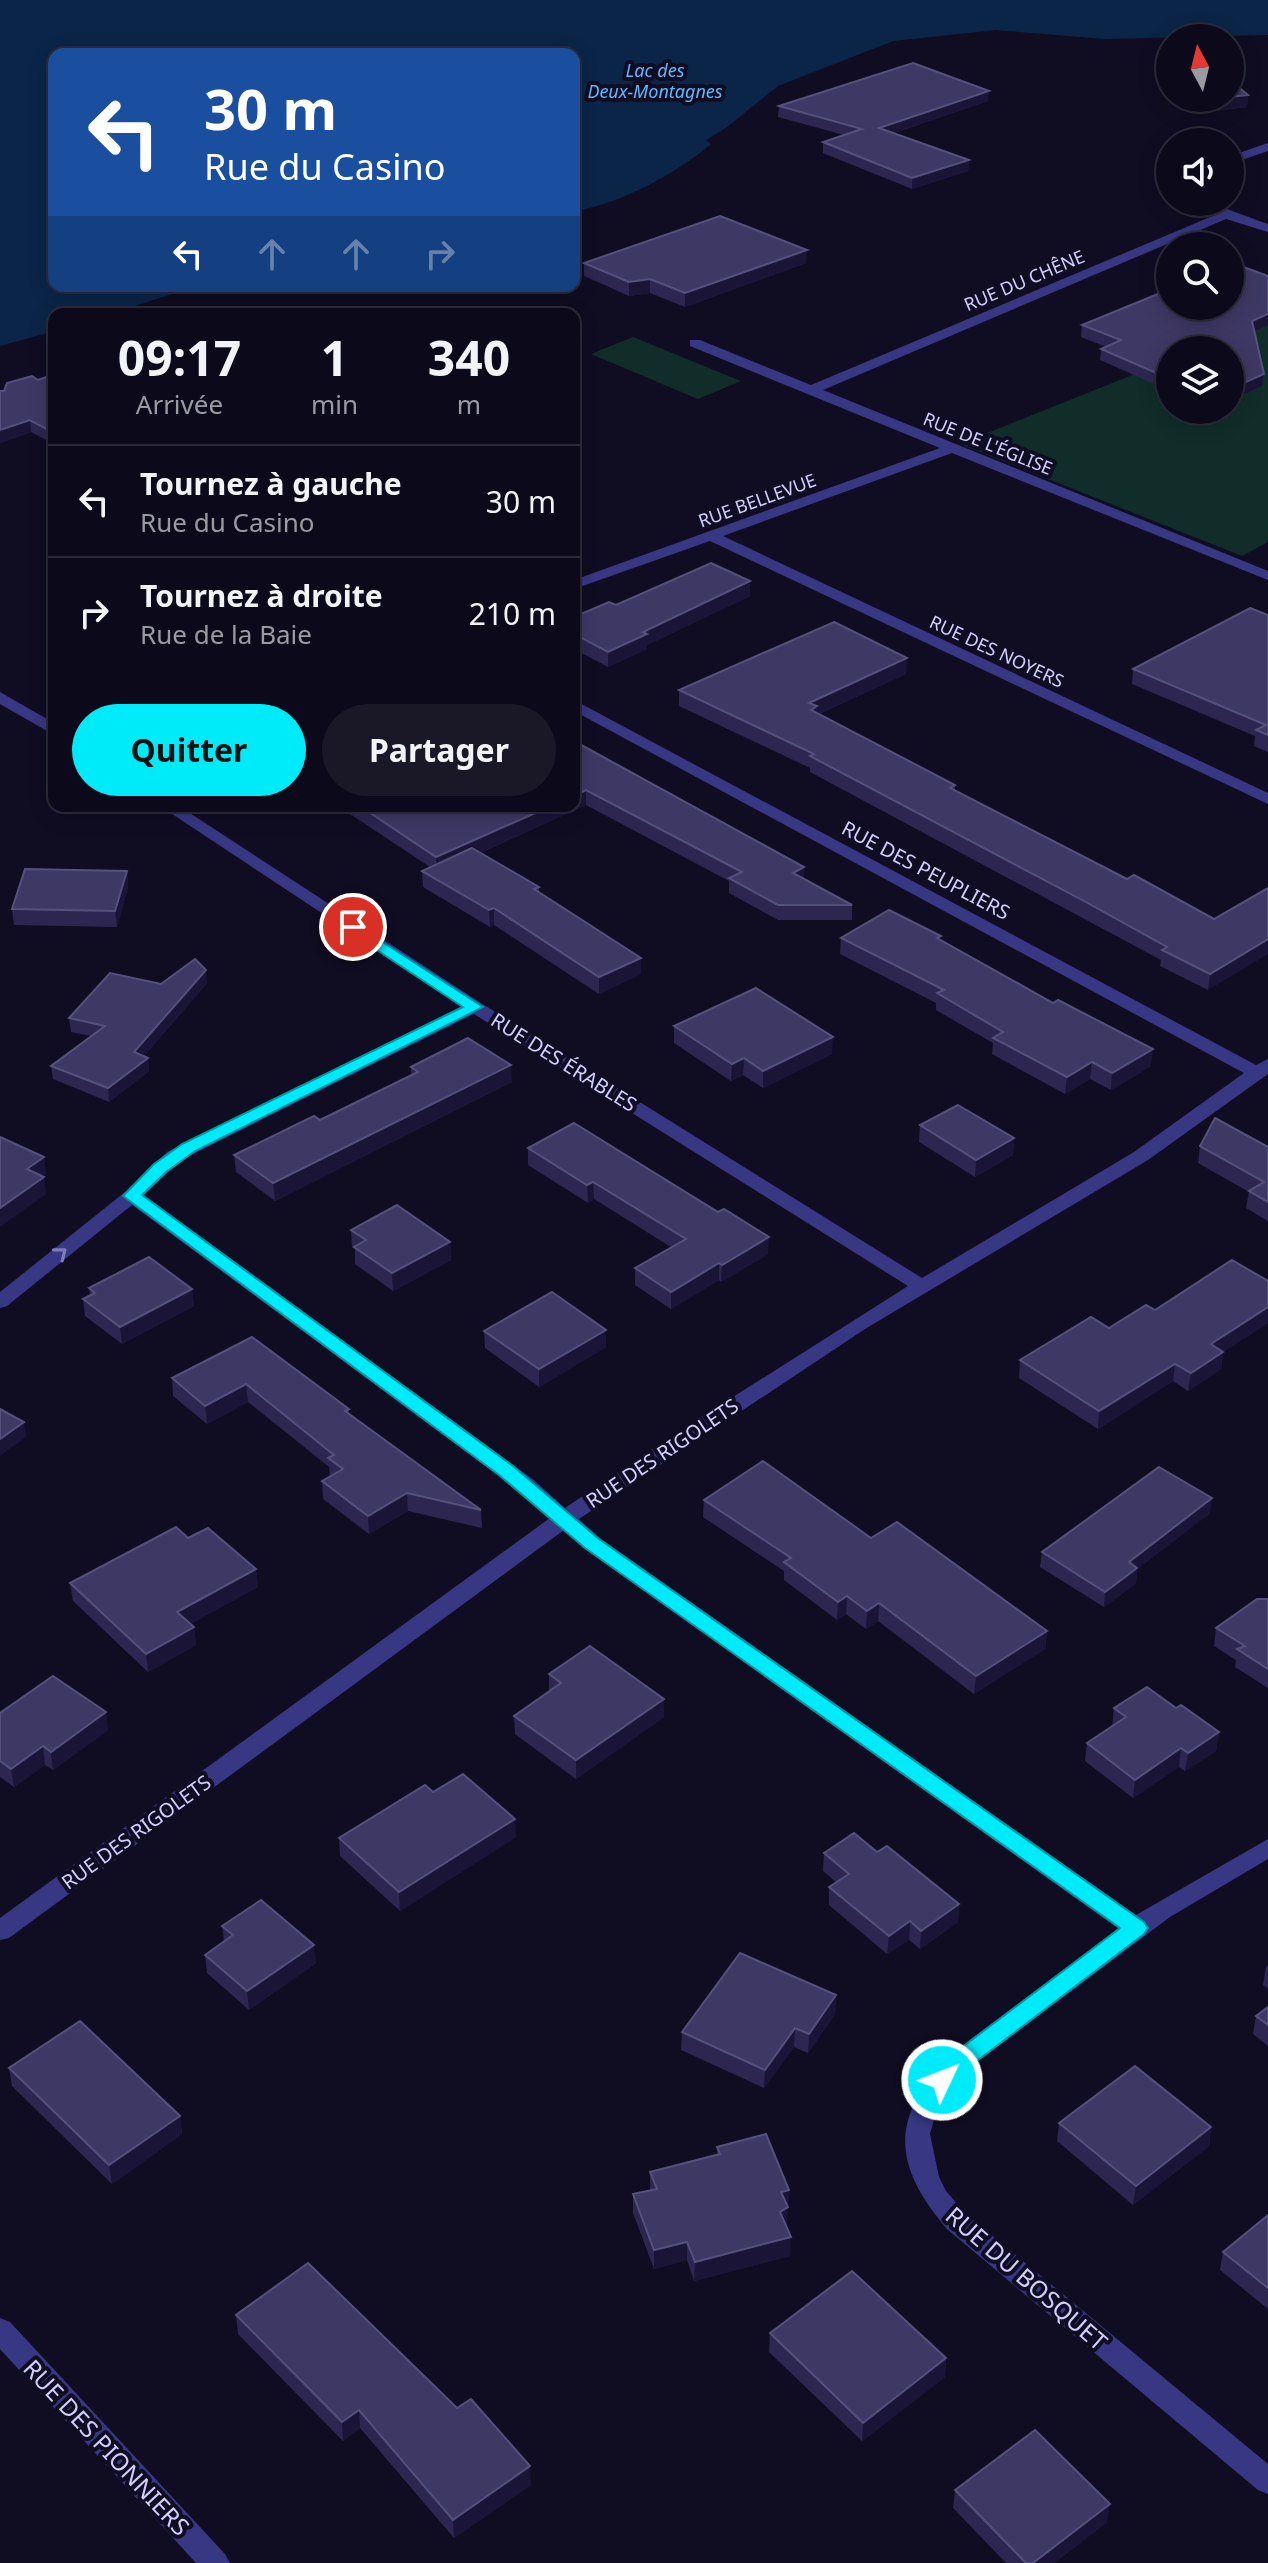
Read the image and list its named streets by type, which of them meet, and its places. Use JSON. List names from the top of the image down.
{
  "streets": {
    "street": [
      "RUE DU CHÊNE",
      "RUE DE L'ÉGLISE",
      "RUE BELLEVUE",
      "RUE DES NOYERS",
      "RUE DES PEUPLIERS",
      "RUE DES ÉRABLES",
      "RUE DES RIGOLETS",
      "RUE DU BOSQUET",
      "RUE DES PIONNIERS"
    ]
  },
  "crossings": [
    ["RUE DU CHÊNE", "RUE DE L'ÉGLISE"],
    ["RUE DE L'ÉGLISE", "RUE BELLEVUE"],
    ["RUE BELLEVUE", "RUE DES NOYERS"],
    ["RUE DES PEUPLIERS", "RUE DES RIGOLETS"],
    ["RUE DES ÉRABLES", "RUE DES RIGOLETS"]
  ],
  "water": ["Lac des Deux-Montagnes"],
  "north": "top",
  "page": {
    "turn": ["30 m", "Rue du Casino"],
    "eta": [
      "09:17",
      "Arrivée",
      "1",
      "min",
      "340",
      "m"
    ],
    "list": [
      {
        "name": "Tournez à gauche",
        "note": "Rue du Casino",
        "value": "30 m"
      },
      {
        "name": "Tournez à droite",
        "note": "Rue de la Baie",
        "value": "210 m"
      }
    ],
    "buttons": ["Quitter", "Partager"]
  }
}
